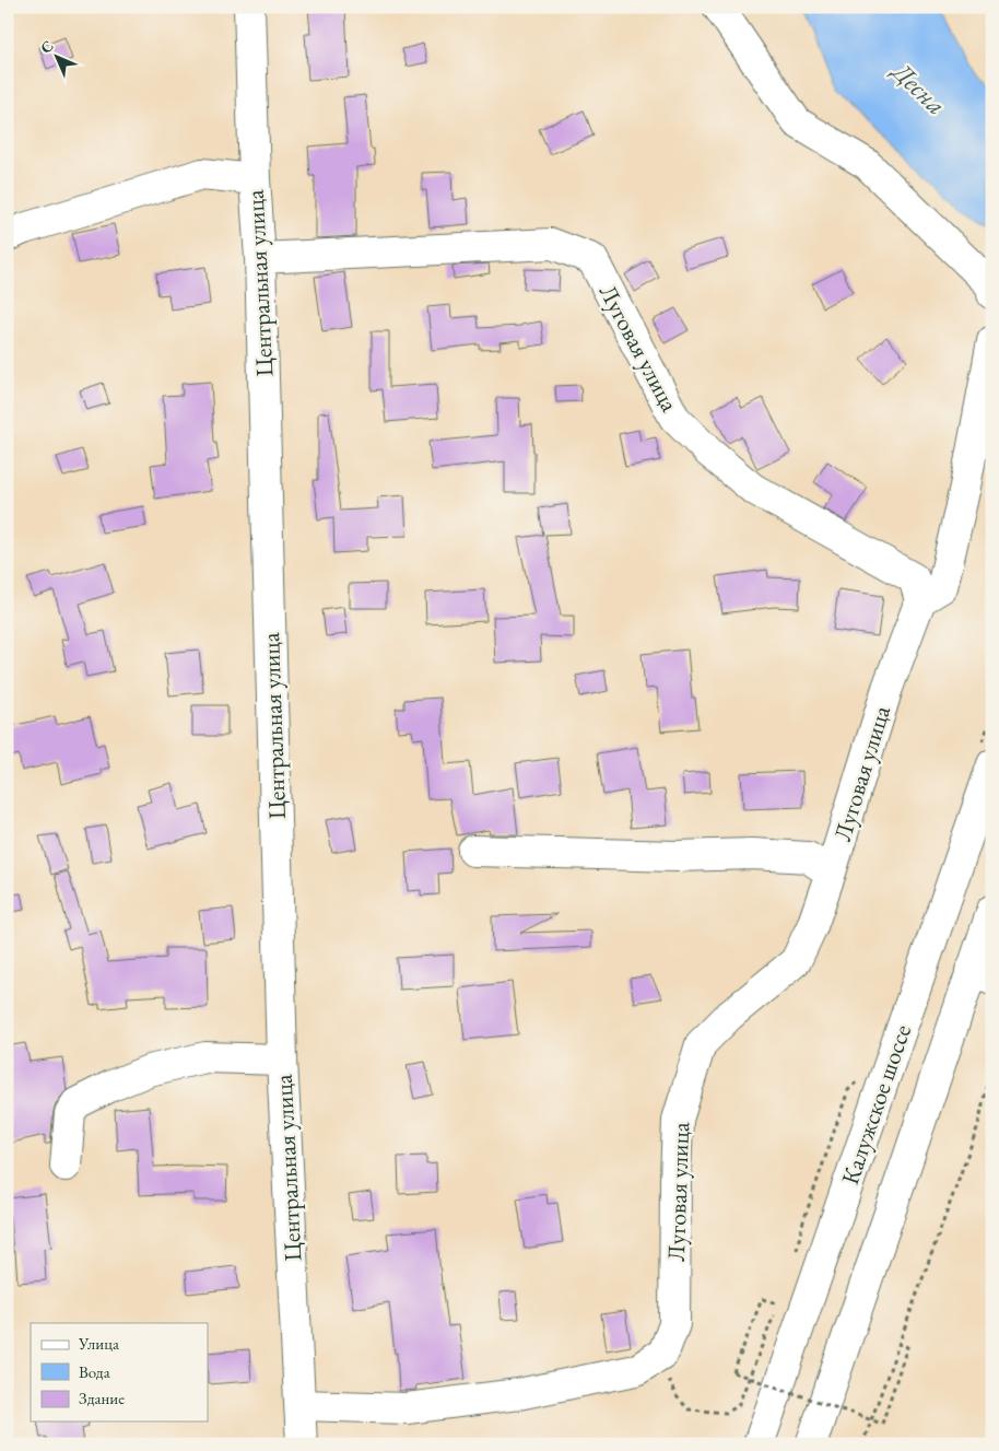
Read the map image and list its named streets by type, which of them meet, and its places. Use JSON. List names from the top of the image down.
{
  "streets": {
    "main road": ["Центральная улица", "Луговая улица", "Калужское шоссе"]
  },
  "crossings": [
    ["Центральная улица", "Луговая улица"]
  ],
  "water": ["Десна"],
  "legend": ["Улица", "Вода", "Здание"],
  "north": "top left"
}
